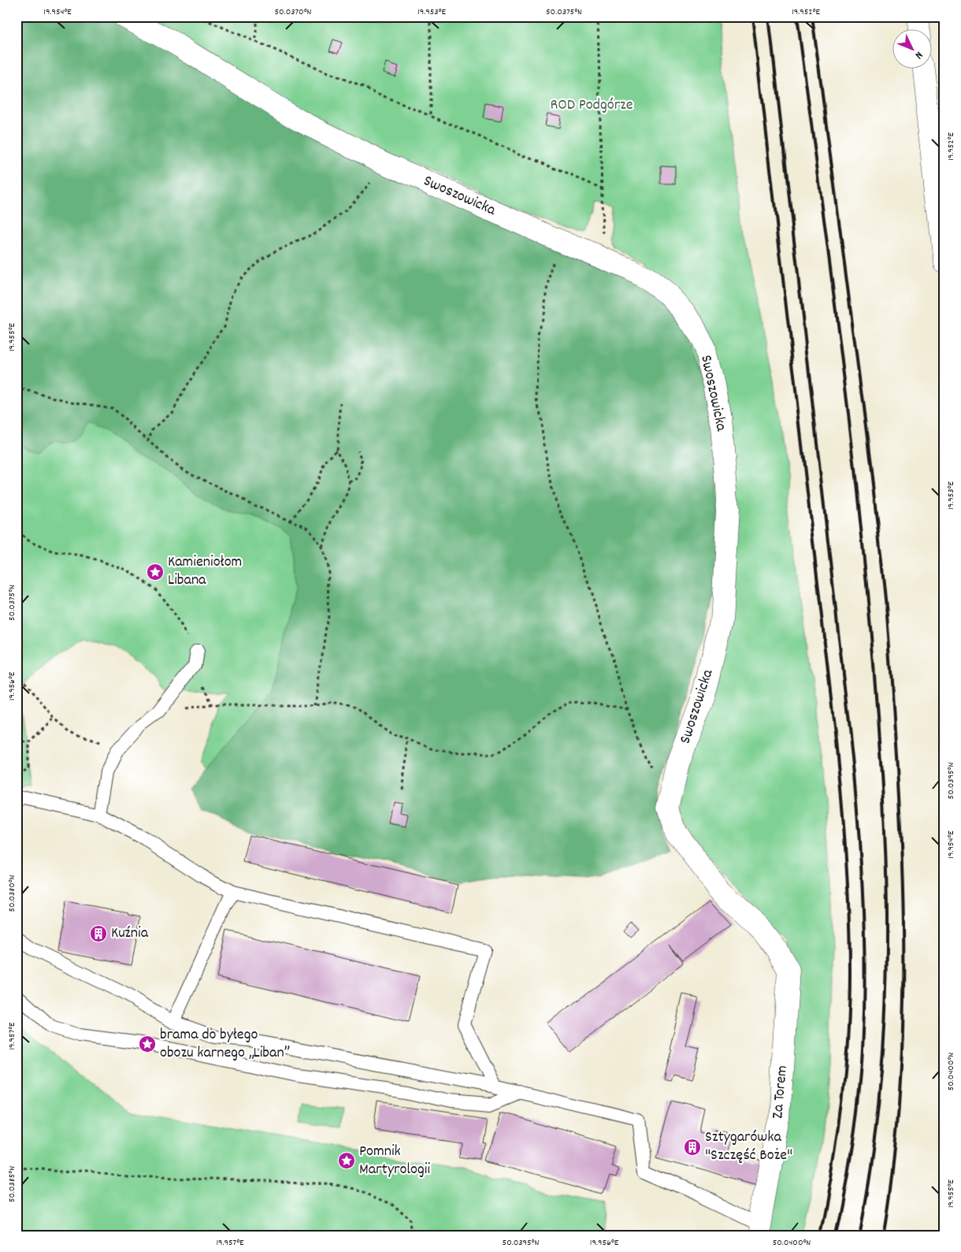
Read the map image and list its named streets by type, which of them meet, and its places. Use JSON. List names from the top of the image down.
{
  "streets": {
    "street": ["Swoszowicka", "Za Torem"]
  },
  "crossings": [
    ["Swoszowicka", "Za Torem"]
  ],
  "parks": ["ROD Podgórze"],
  "places": {
    "place": ["Kamieniołom Libana", "brama do byłego obozu karnego „Liban”", "Pomnik Martyrologii"],
    "building": ["Kuźnia", "Sztygarówka \"Szczęść Boże\""]
  },
  "north": "bottom right",
  "coordinates": [
    "19.954°E",
    "50.0370°N",
    "19.953°E",
    "50.0375°N",
    "19.952°E",
    "19.955°E",
    "19.956°E",
    "50.0395°N",
    "50.0380°N",
    "19.957°E",
    "50.0400°N",
    "50.0385°N"
  ]
}
